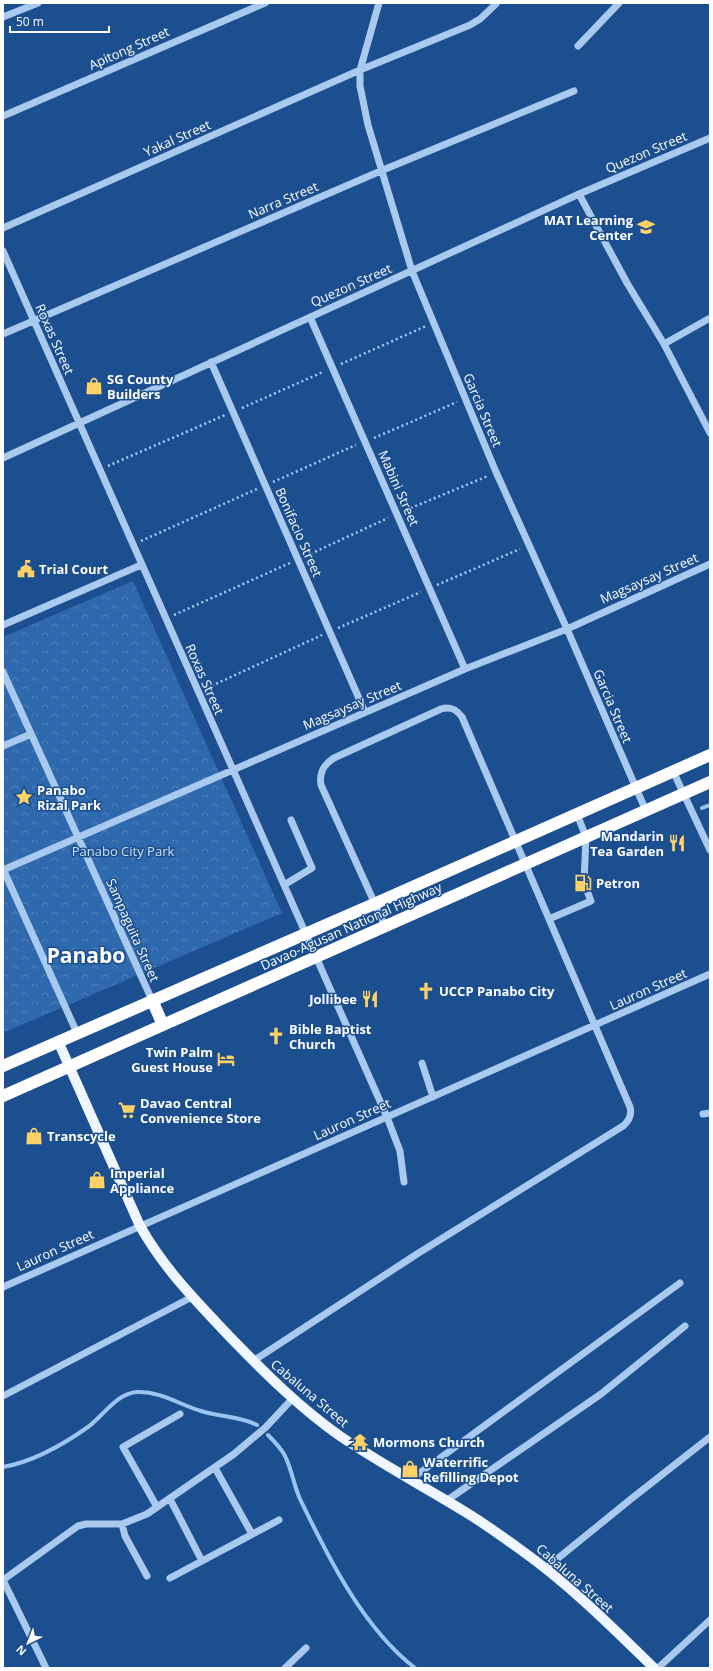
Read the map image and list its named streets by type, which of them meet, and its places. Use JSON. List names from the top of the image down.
{
  "streets": {
    "highway": ["Davao-Agusan National Highway"],
    "main road": ["Cabaluna Street"],
    "street": [
      "Apitong Street",
      "Yakal Street",
      "Quezon Street",
      "Narra Street",
      "Roxas Street",
      "Garcia Street",
      "Mabini Street",
      "Bonifacio Street",
      "Magsaysay Street",
      "Sampaguita Street",
      "Lauron Street"
    ]
  },
  "crossings": [
    ["Yakal Street", "Garcia Street"],
    ["Quezon Street", "Roxas Street"],
    ["Quezon Street", "Garcia Street"],
    ["Quezon Street", "Mabini Street"],
    ["Quezon Street", "Bonifacio Street"],
    ["Narra Street", "Roxas Street"],
    ["Narra Street", "Garcia Street"],
    ["Roxas Street", "Magsaysay Street"],
    ["Roxas Street", "Davao-Agusan National Highway"],
    ["Roxas Street", "Lauron Street"],
    ["Garcia Street", "Magsaysay Street"],
    ["Garcia Street", "Davao-Agusan National Highway"],
    ["Mabini Street", "Magsaysay Street"],
    ["Bonifacio Street", "Magsaysay Street"],
    ["Magsaysay Street", "Sampaguita Street"],
    ["Davao-Agusan National Highway", "Sampaguita Street"],
    ["Davao-Agusan National Highway", "Cabaluna Street"],
    ["Lauron Street", "Cabaluna Street"]
  ],
  "districts": ["Panabo"],
  "parks": ["Panabo City Park"],
  "places": {
    "school or university": ["MAT Learning Center"],
    "shop": [
      "SG County Builders",
      "Transcycle",
      "Imperial Appliance",
      "Waterrific Refilling Depot"
    ],
    "public building": ["Trial Court"],
    "place": ["Panabo Rizal Park"],
    "restaurant": ["Mandarin Tea Garden", "Jollibee"],
    "fuel station": ["Petron"],
    "church": ["UCCP Panabo City", "Bible Baptist Church"],
    "hotel": ["Twin Palm Guest House"],
    "supermarket": ["Davao Central Convenience Store"],
    "temple": ["Mormons Church"]
  },
  "scale_bar": "50 m",
  "north": "bottom left"
}
